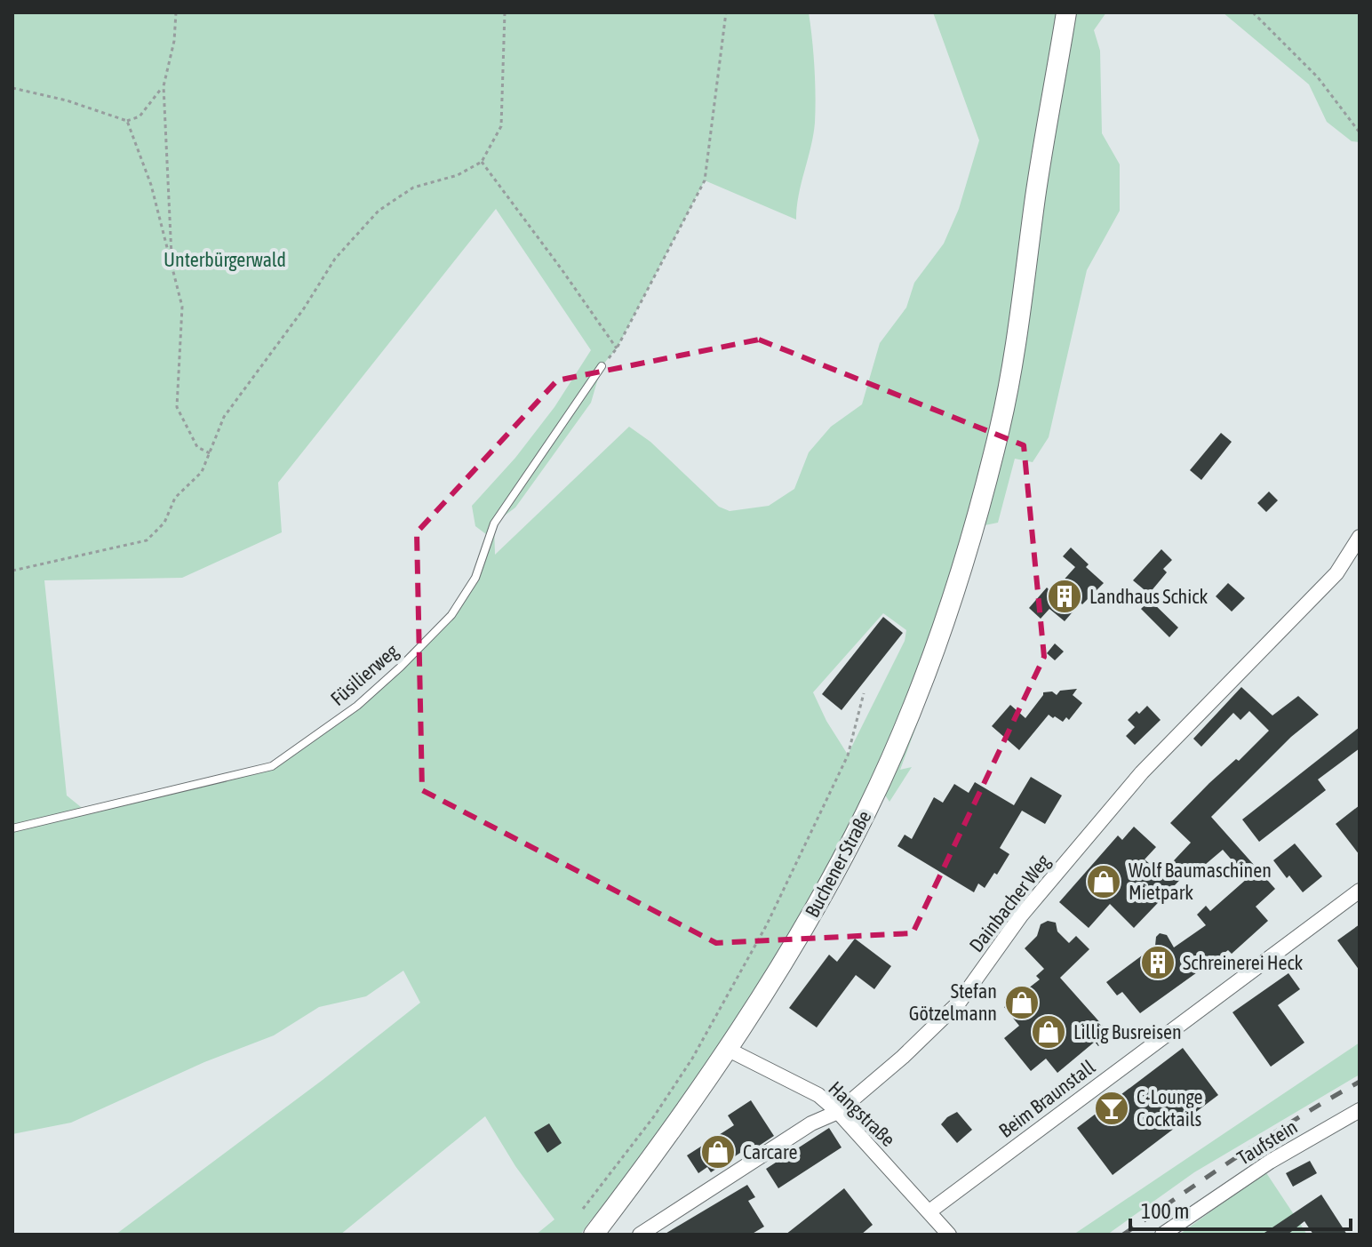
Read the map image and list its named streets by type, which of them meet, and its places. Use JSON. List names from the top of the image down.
{
  "streets": {
    "main road": ["Buchener Straße"],
    "street": [
      "Dainbacher Weg",
      "Beim Braunstall",
      "Hangstraße",
      "Taufstein"
    ],
    "lane": ["Füsilierweg"]
  },
  "crossings": [
    ["Buchener Straße", "Hangstraße"],
    ["Dainbacher Weg", "Hangstraße"],
    ["Beim Braunstall", "Hangstraße"]
  ],
  "parks": ["Unterbürgerwald"],
  "places": {
    "building": ["Landhaus Schick", "Schreinerei Heck"],
    "shop": [
      "Wolf Baumaschinen Mietpark",
      "Stefan Götzelmann",
      "Lillig Busreisen",
      "Carcare"
    ],
    "bar": ["C-Lounge Cocktails"]
  },
  "scale_bar": "100 m"
}
